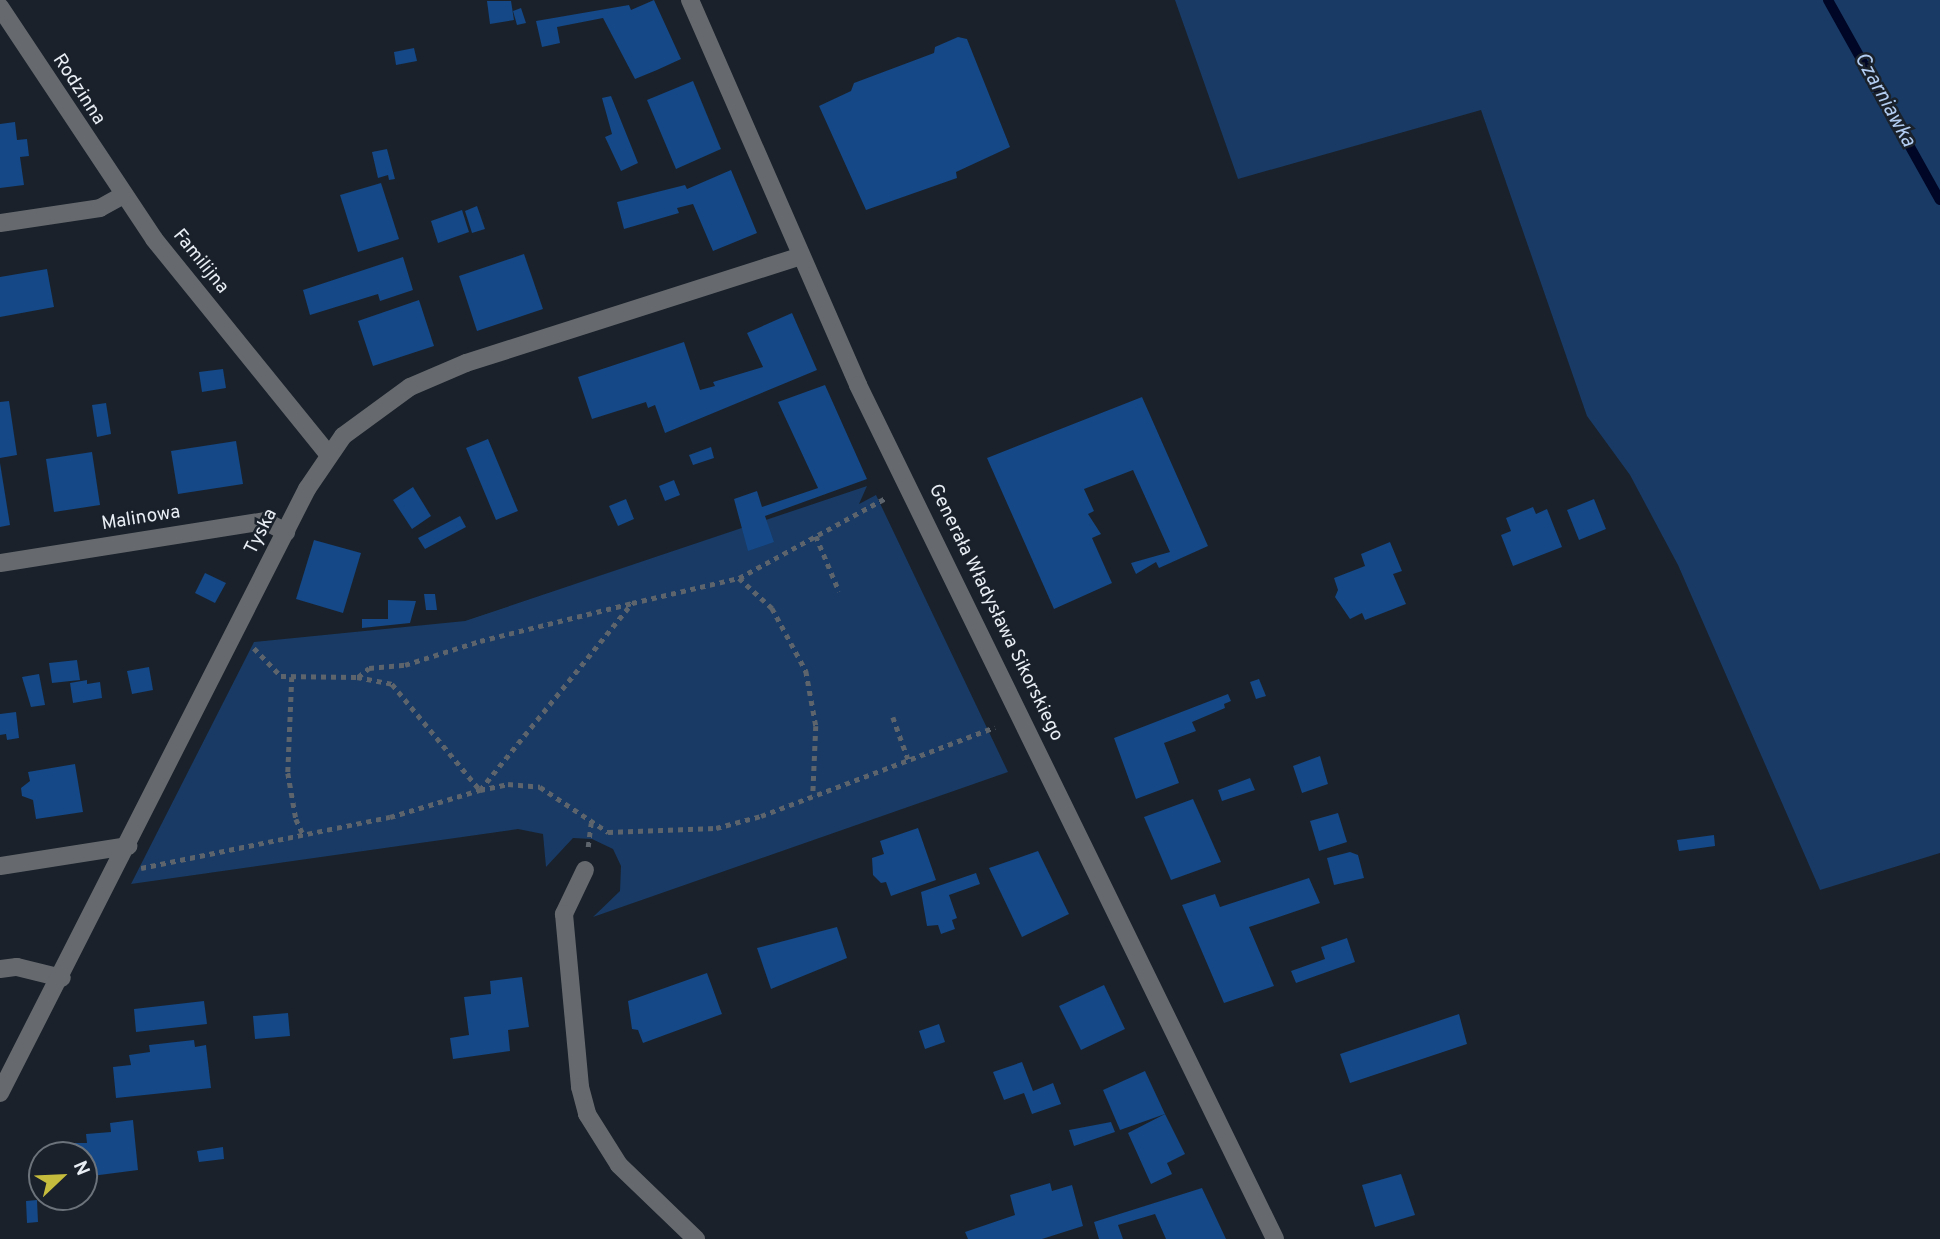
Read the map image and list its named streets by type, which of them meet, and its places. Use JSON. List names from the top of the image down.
{
  "streets": {
    "street": [
      "Rodzinna",
      "Familijna",
      "Malinowa",
      "Tyska",
      "Generała Władysława Sikorskiego"
    ]
  },
  "crossings": [
    ["Rodzinna", "Familijna"],
    ["Familijna", "Tyska"],
    ["Malinowa", "Tyska"],
    ["Tyska", "Generała Władysława Sikorskiego"]
  ],
  "water": ["Czarniawka"],
  "north": "top right"
}
